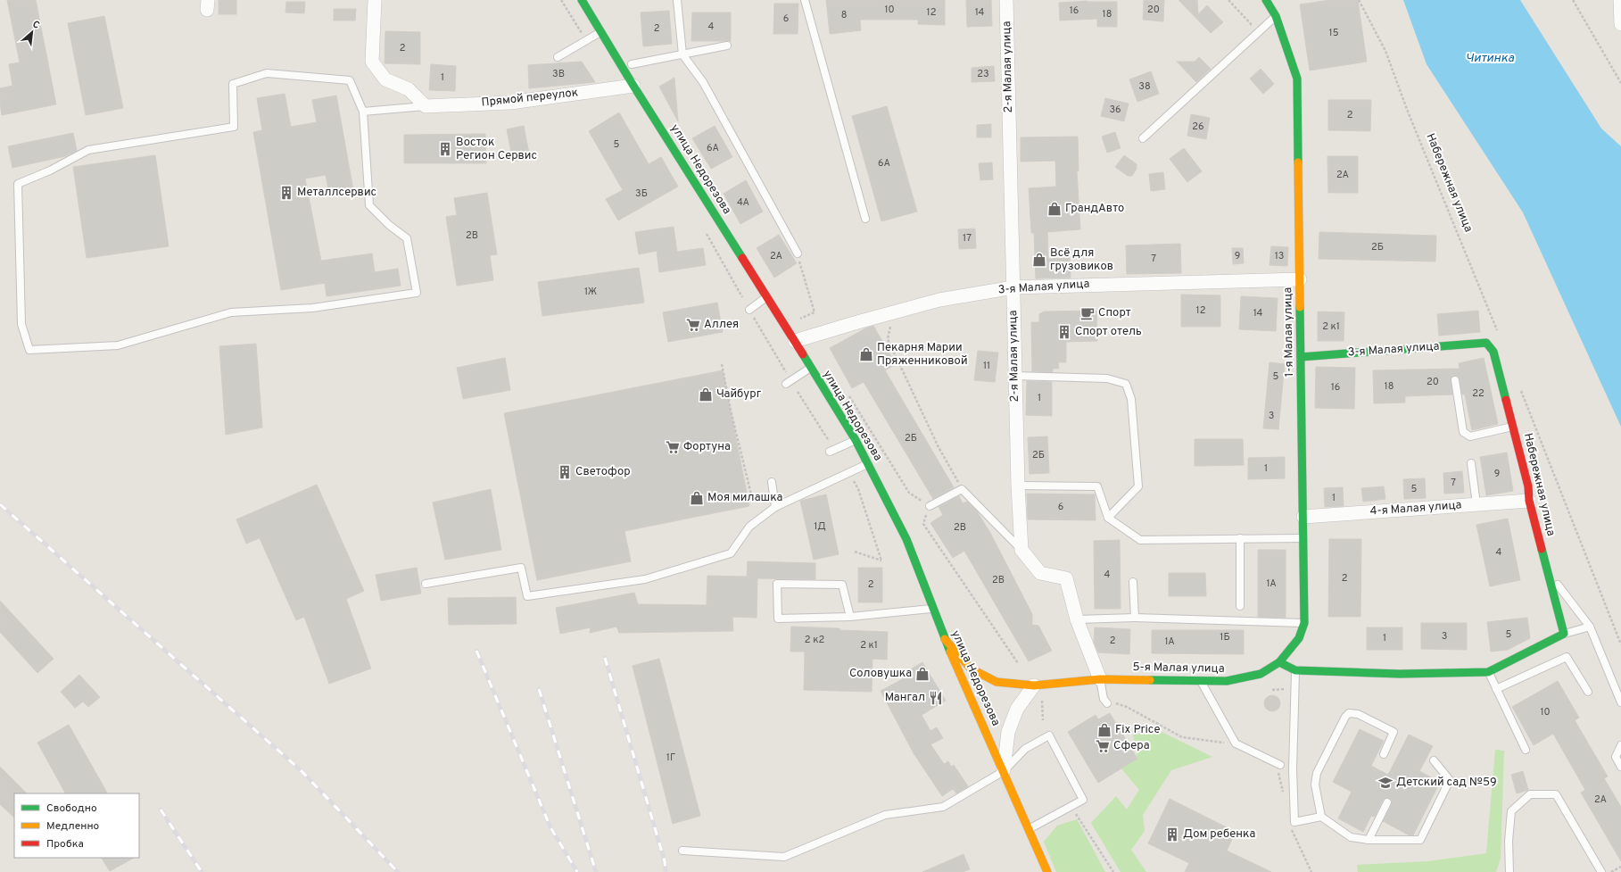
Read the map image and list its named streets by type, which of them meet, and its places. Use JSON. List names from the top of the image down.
{
  "streets": {
    "street": [
      "2-я Малая улица",
      "Прямой переулок",
      "улица Недорезова",
      "Набережная улица",
      "3-я Малая улица",
      "1-я Малая улица",
      "4-я Малая улица",
      "5-я Малая улица"
    ]
  },
  "crossings": [
    ["2-я Малая улица", "3-я Малая улица"],
    ["Прямой переулок", "улица Недорезова"],
    ["улица Недорезова", "3-я Малая улица"],
    ["улица Недорезова", "5-я Малая улица"],
    ["Набережная улица", "3-я Малая улица"],
    ["Набережная улица", "4-я Малая улица"],
    ["3-я Малая улица", "1-я Малая улица"],
    ["1-я Малая улица", "4-я Малая улица"],
    ["1-я Малая улица", "5-я Малая улица"]
  ],
  "water": ["Читинка"],
  "places": {
    "building": [
      "Восток Регион Сервис",
      "Металлсервис",
      "Спорт отель",
      "Светофор",
      "Дом ребенка"
    ],
    "shop": [
      "ГрандАвто",
      "Всё для грузовиков",
      "Пекарня Марии Пряженниковой",
      "Чайбург",
      "Моя милашка",
      "Соловушка",
      "Fix Price"
    ],
    "cafe": ["Спорт"],
    "supermarket": ["Аллея", "Фортуна", "Сфера"],
    "restaurant": ["Мангал"],
    "school or university": ["Детский сад №59"]
  },
  "house_numbers": [
    "10",
    "20",
    "16",
    "12",
    "14",
    "18",
    "8",
    "6",
    "4",
    "2",
    "15",
    "2",
    "3В",
    "23",
    "1",
    "38",
    "36",
    "2",
    "26",
    "5",
    "6А",
    "6А",
    "2А",
    "3Б",
    "4А",
    "2В",
    "17",
    "2Б",
    "2А",
    "9",
    "13",
    "7",
    "1Ж",
    "12",
    "14",
    "2 к1",
    "11",
    "5",
    "20",
    "18",
    "16",
    "22",
    "1",
    "3",
    "2Б",
    "2Б",
    "1",
    "9",
    "7",
    "5",
    "1",
    "6",
    "1Д",
    "2В",
    "4",
    "4",
    "2",
    "2В",
    "1А",
    "2",
    "5",
    "3",
    "1Б",
    "1",
    "2 к2",
    "2",
    "1А",
    "2 к1",
    "10",
    "1Г",
    "2А"
  ],
  "legend": ["Свободно", "Медленно", "Пробка"],
  "north": "top right"
}
